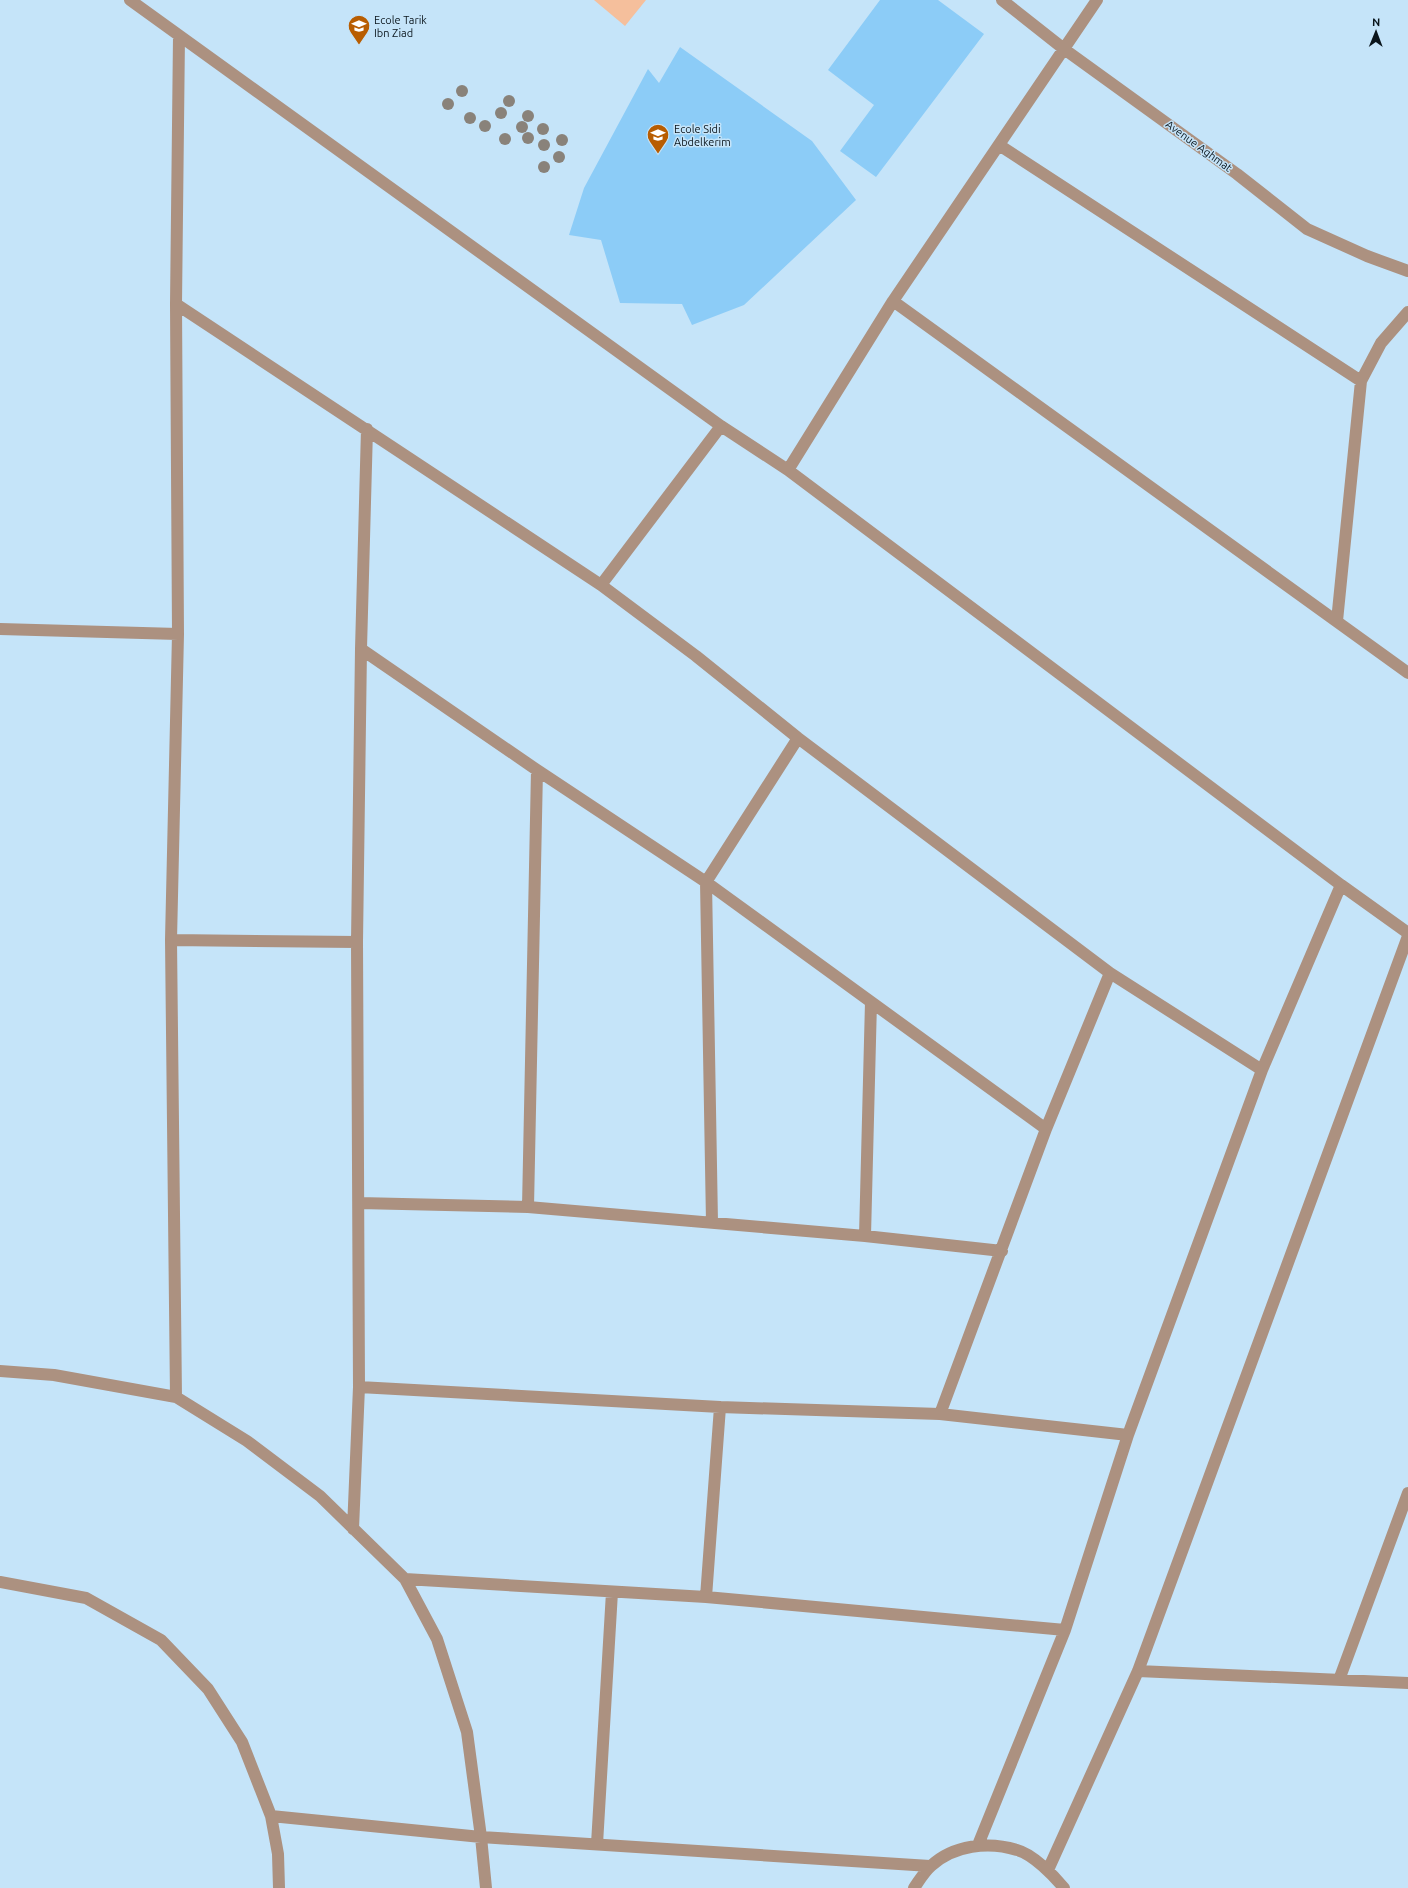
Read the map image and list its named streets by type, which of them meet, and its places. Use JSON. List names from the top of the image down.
{
  "streets": {
    "street": ["Avenue Aghmat"]
  },
  "places": {
    "school or university": ["Ecole Tarik Ibn Ziad", "Ecole Sidi Abdelkerim"]
  },
  "north": "top"
}
